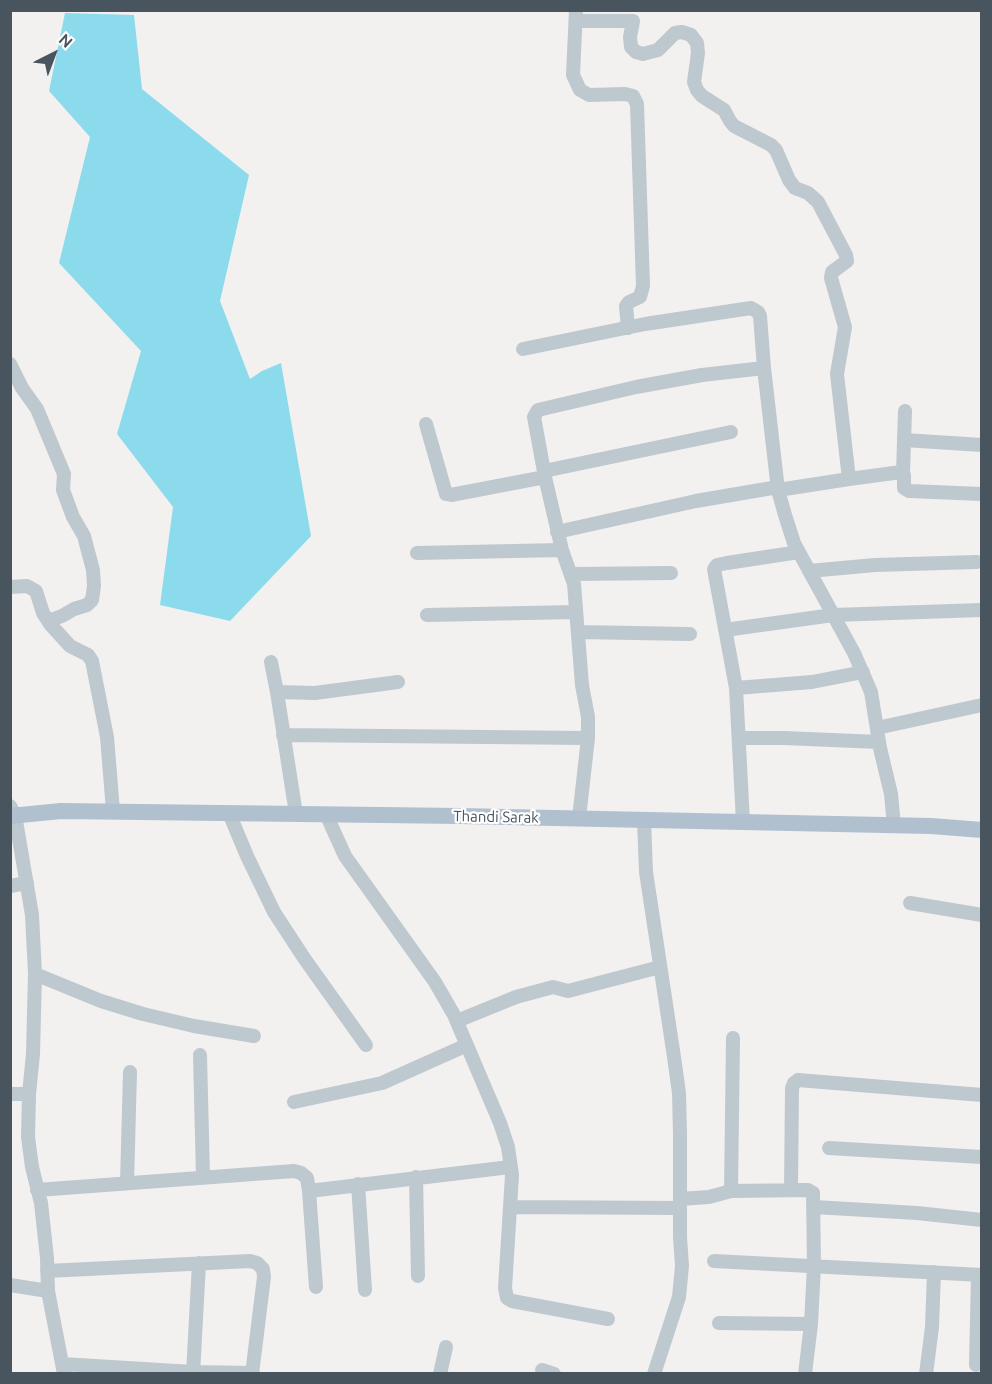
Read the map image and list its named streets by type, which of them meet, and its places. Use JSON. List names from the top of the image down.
{
  "streets": {
    "main road": ["Thandi Sarak"]
  },
  "north": "top right"
}
